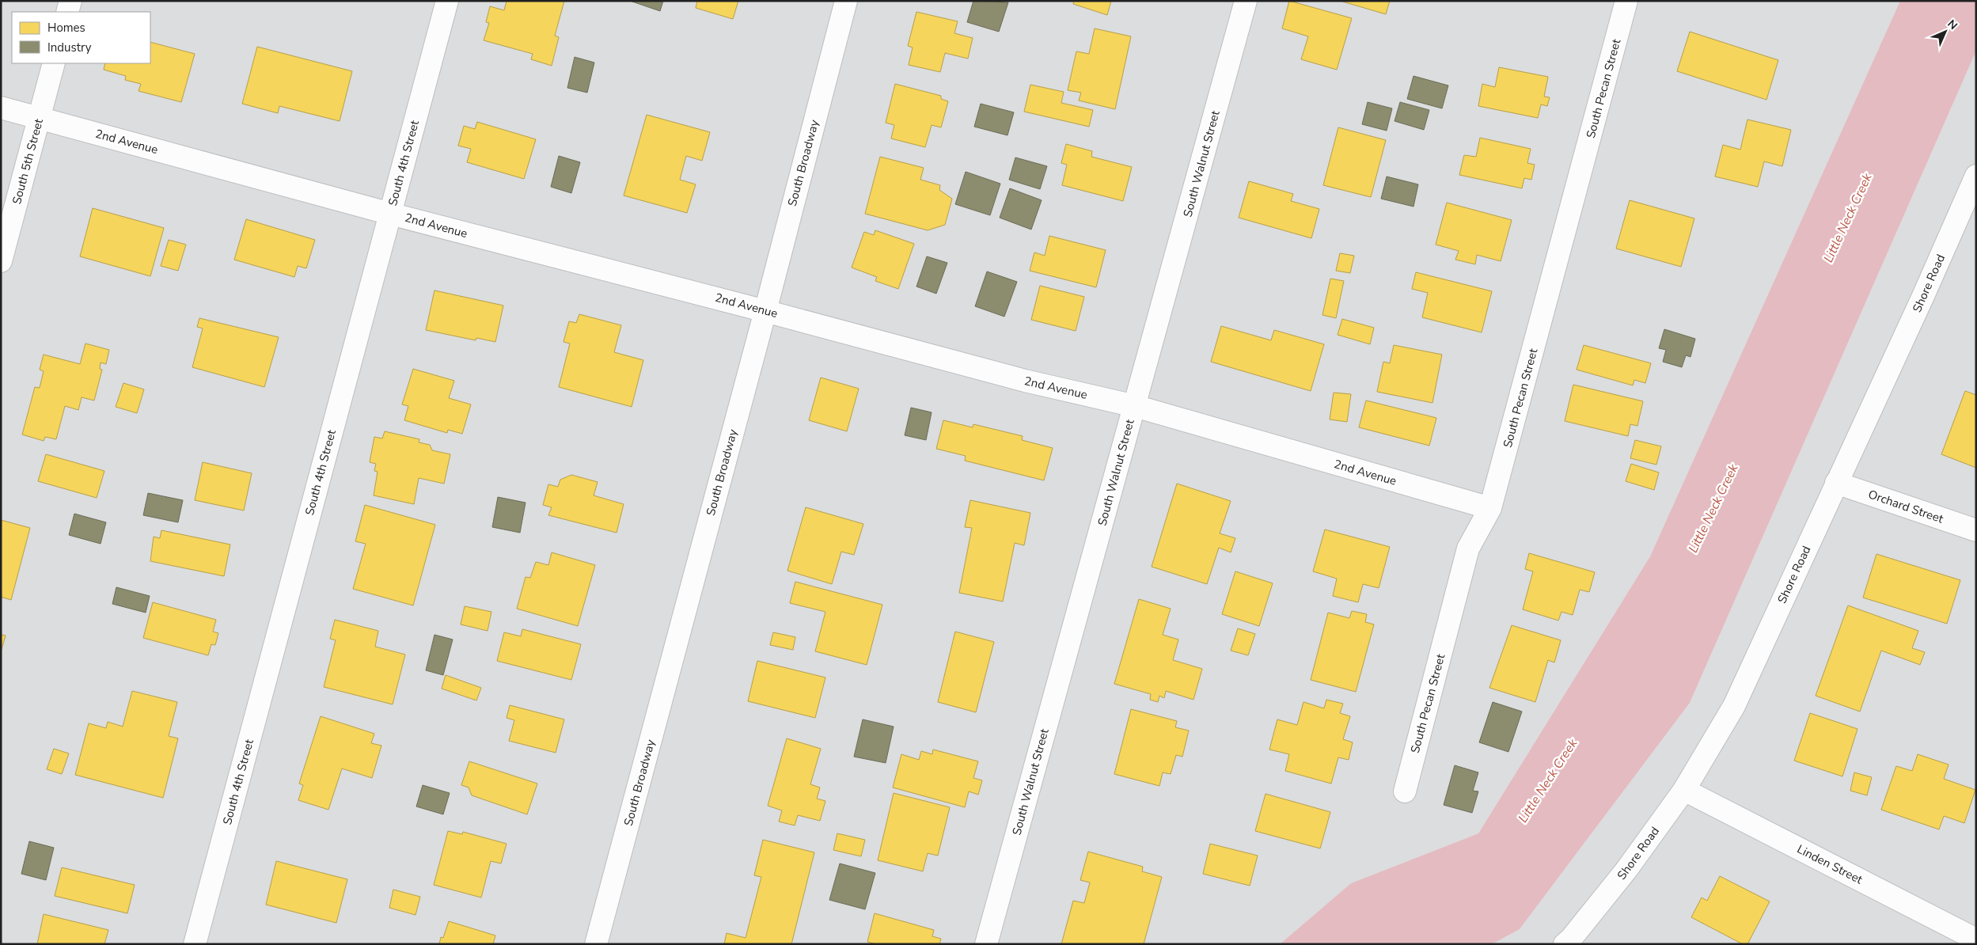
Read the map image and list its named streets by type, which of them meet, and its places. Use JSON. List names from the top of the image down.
{
  "streets": {
    "street": [
      "South Pecan Street",
      "2nd Avenue",
      "South 5th Street",
      "South 4th Street",
      "South Broadway",
      "South Walnut Street",
      "Shore Road",
      "Orchard Street",
      "Linden Street"
    ]
  },
  "crossings": [
    ["South Pecan Street", "2nd Avenue"],
    ["2nd Avenue", "South 5th Street"],
    ["2nd Avenue", "South 4th Street"],
    ["2nd Avenue", "South Broadway"],
    ["2nd Avenue", "South Walnut Street"],
    ["Shore Road", "Orchard Street"],
    ["Shore Road", "Linden Street"]
  ],
  "water": ["Little Neck Creek"],
  "legend": ["Homes", "Industry"],
  "north": "top right"
}
